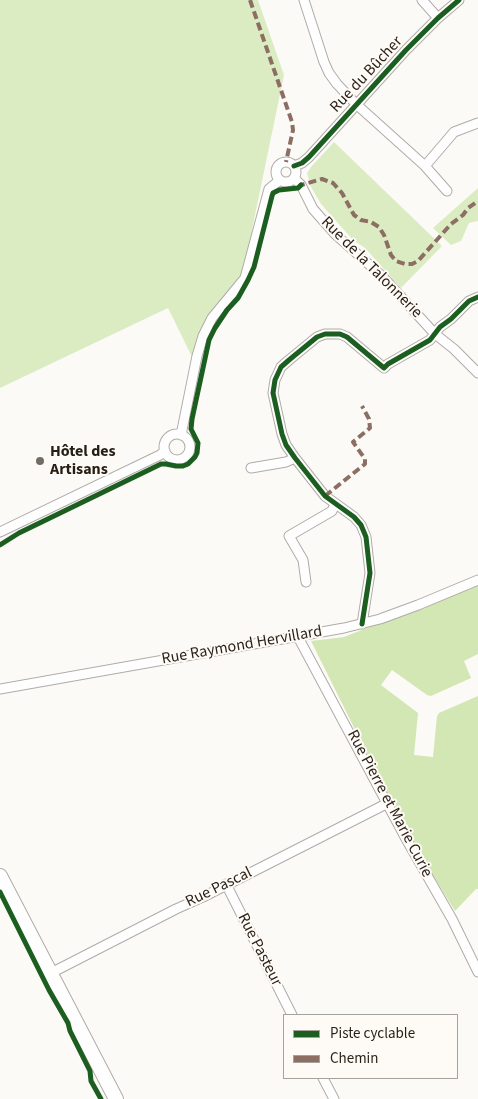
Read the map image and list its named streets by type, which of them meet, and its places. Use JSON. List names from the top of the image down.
{
  "streets": {
    "street": [
      "Rue du Bûcher",
      "Rue de la Talonnerie",
      "Rue Raymond Hervillard",
      "Rue Pierre et Marie Curie",
      "Rue Pascal",
      "Rue Pasteur"
    ]
  },
  "crossings": [
    ["Rue du Bûcher", "Rue de la Talonnerie"],
    ["Rue Raymond Hervillard", "Rue Pierre et Marie Curie"],
    ["Rue Pierre et Marie Curie", "Rue Pascal"],
    ["Rue Pascal", "Rue Pasteur"]
  ],
  "places": ["Hôtel des Artisans"],
  "legend": ["Piste cyclable", "Chemin"]
}
